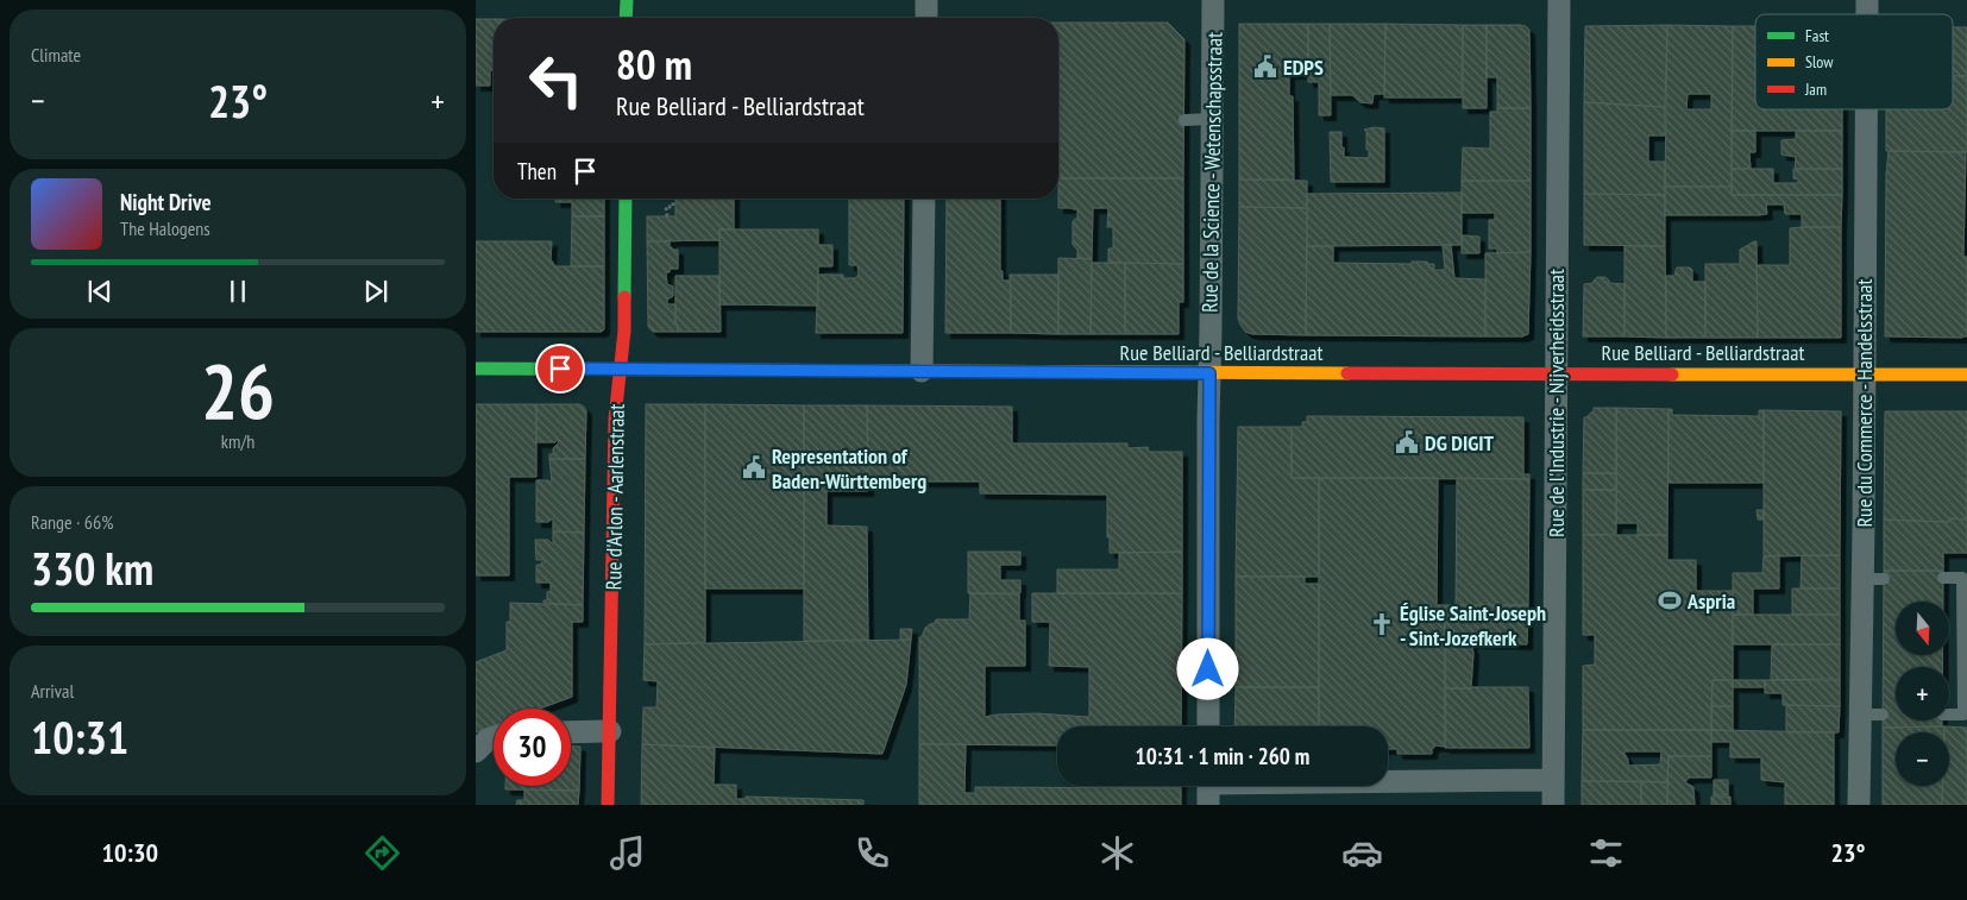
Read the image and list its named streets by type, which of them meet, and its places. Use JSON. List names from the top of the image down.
{
  "streets": {
    "main road": ["Rue Belliard - Belliardstraat", "Rue d'Arlon - Aarlenstraat"],
    "street": ["Rue de la Science - Wetenschapsstraat", "Rue de l'Industrie - Nijverheidsstraat", "Rue du Commerce - Handelsstraat"]
  },
  "crossings": [
    ["Rue de la Science - Wetenschapsstraat", "Rue Belliard - Belliardstraat"],
    ["Rue Belliard - Belliardstraat", "Rue de l'Industrie - Nijverheidsstraat"],
    ["Rue Belliard - Belliardstraat", "Rue du Commerce - Handelsstraat"],
    ["Rue Belliard - Belliardstraat", "Rue d'Arlon - Aarlenstraat"]
  ],
  "places": {
    "public building": ["EDPS", "DG DIGIT", "Representation of Baden-Württemberg"],
    "sports": ["Aspria"],
    "church": ["Église Saint-Joseph - Sint-Jozefkerk"]
  },
  "legend": ["Fast", "Slow", "Jam"],
  "north": "bottom",
  "page": {
    "tile": [
      "Climate",
      ["26", "km/h"],
      ["Range · 66%", "330 km"],
      ["Arrival", "10:31"]
    ],
    "turn": ["80 m", "Rue Belliard - Belliardstraat"],
    "heat": ["−", "23°", "+"],
    "then": "Then",
    "song": ["Night Drive", "The Halogens"],
    "map_buttons": ["+", "−"],
    "limit": "30",
    "trip": "10:31 · 1 min · 260 m",
    "tabs": ["10:30", "23°"]
  }
}
